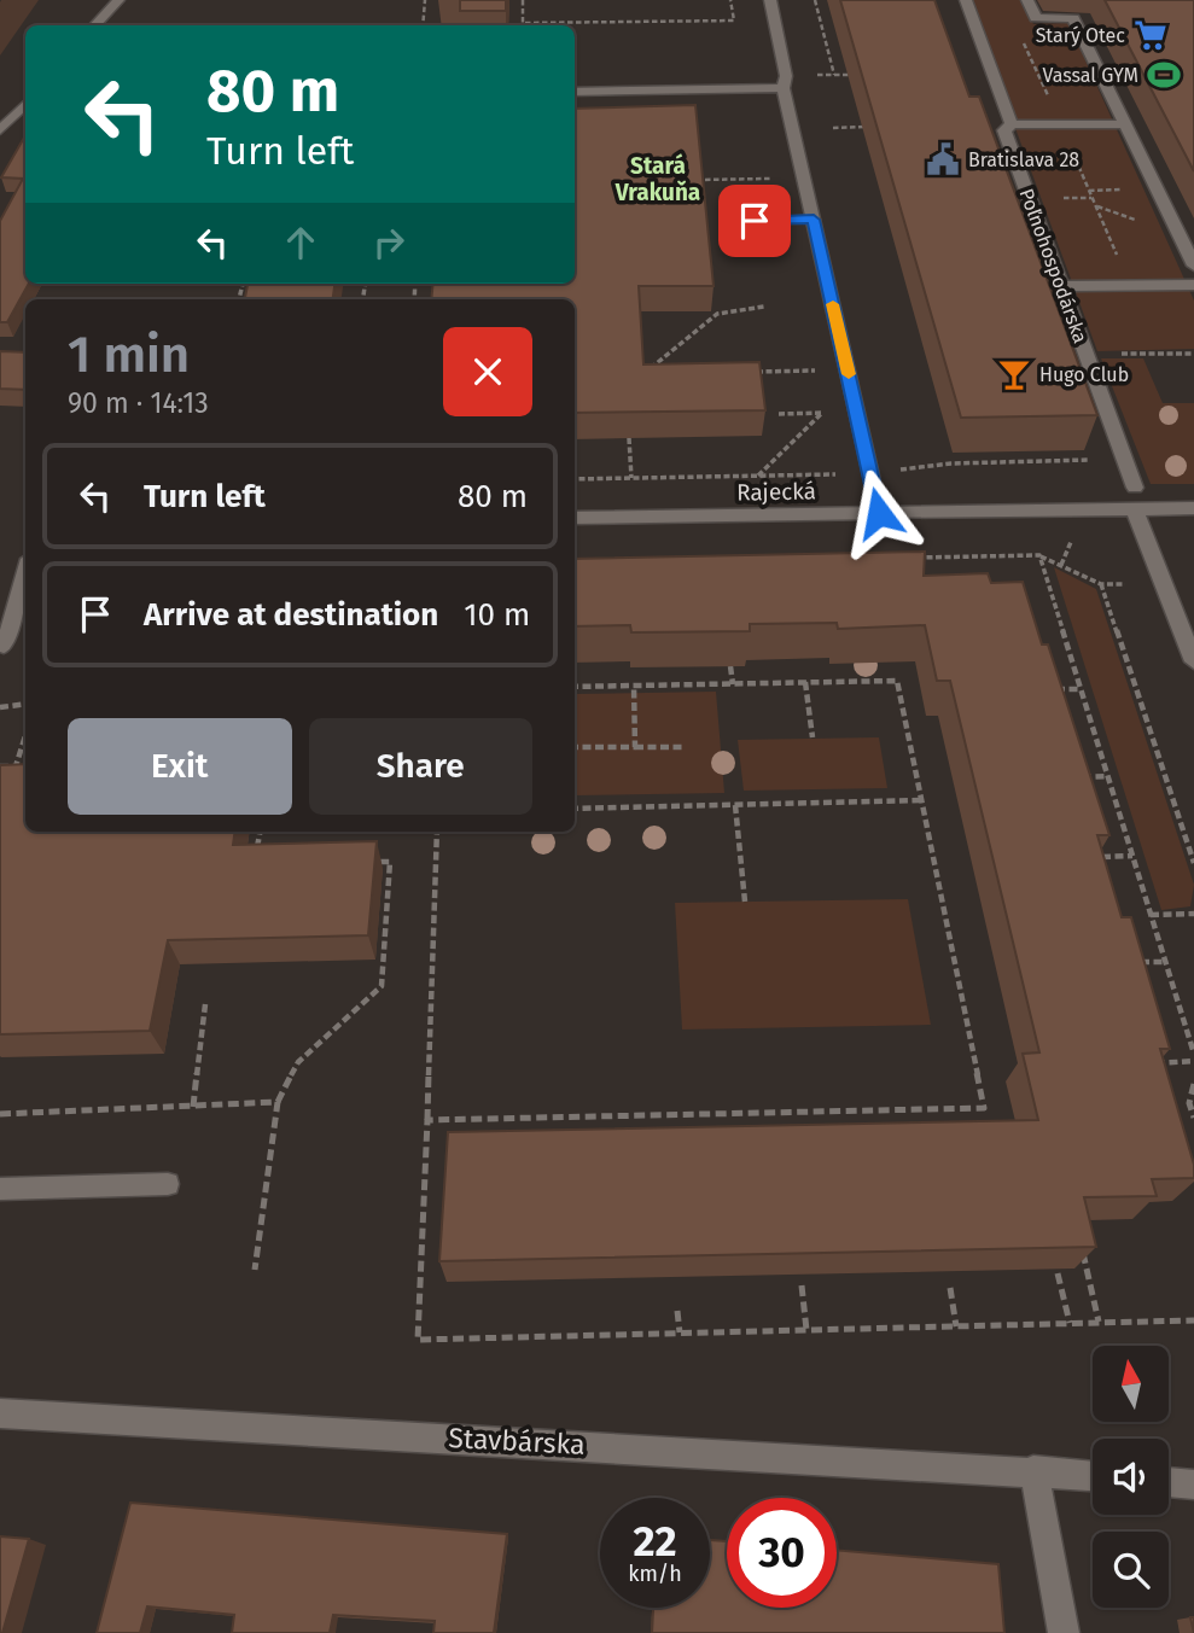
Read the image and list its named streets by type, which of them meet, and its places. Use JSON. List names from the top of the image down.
{
  "streets": {
    "street": ["Poľnohospodárska", "Rajecká", "Stavbárska"]
  },
  "districts": ["Stará Vrakuňa"],
  "places": {
    "supermarket": ["Starý Otec"],
    "sports": ["Vassal GYM"],
    "public building": ["Bratislava 28"],
    "bar": ["Hugo Club"]
  },
  "north": "top",
  "page": {
    "turn": ["80 m", "Turn left"],
    "heading": ["1 min", "90 m · 14:13"],
    "list": [
      {
        "name": "Turn left",
        "value": "80 m"
      },
      {
        "name": "Arrive at destination",
        "value": "10 m"
      }
    ],
    "buttons": ["Exit", "Share"],
    "speed": "22 km/h",
    "limit": "30"
  }
}
